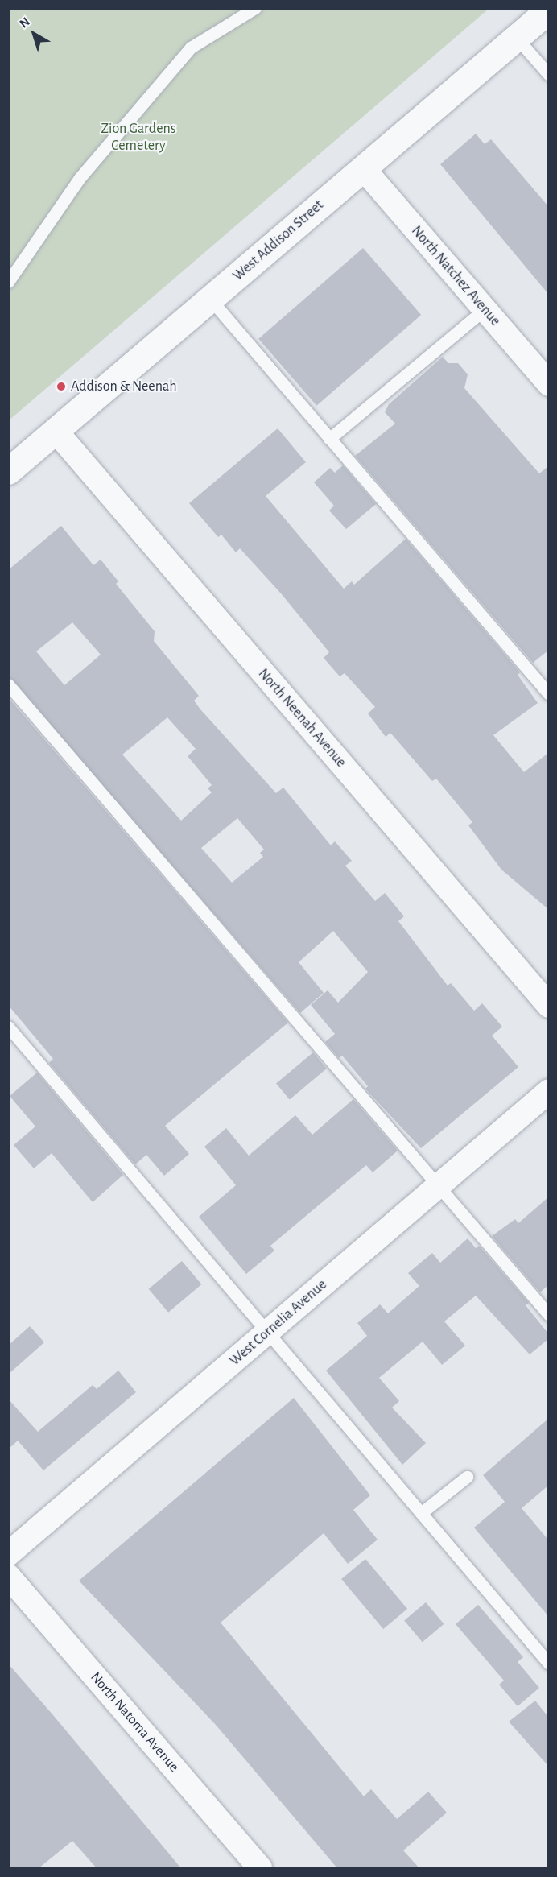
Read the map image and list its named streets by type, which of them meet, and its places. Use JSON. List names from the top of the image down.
{
  "streets": {
    "street": [
      "West Addison Street",
      "North Natchez Avenue",
      "North Neenah Avenue",
      "West Cornelia Avenue",
      "North Natoma Avenue"
    ]
  },
  "crossings": [
    ["West Addison Street", "North Natchez Avenue"],
    ["West Addison Street", "North Neenah Avenue"]
  ],
  "parks": ["Zion Gardens Cemetery"],
  "places": ["Addison & Neenah"],
  "north": "top left"
}
